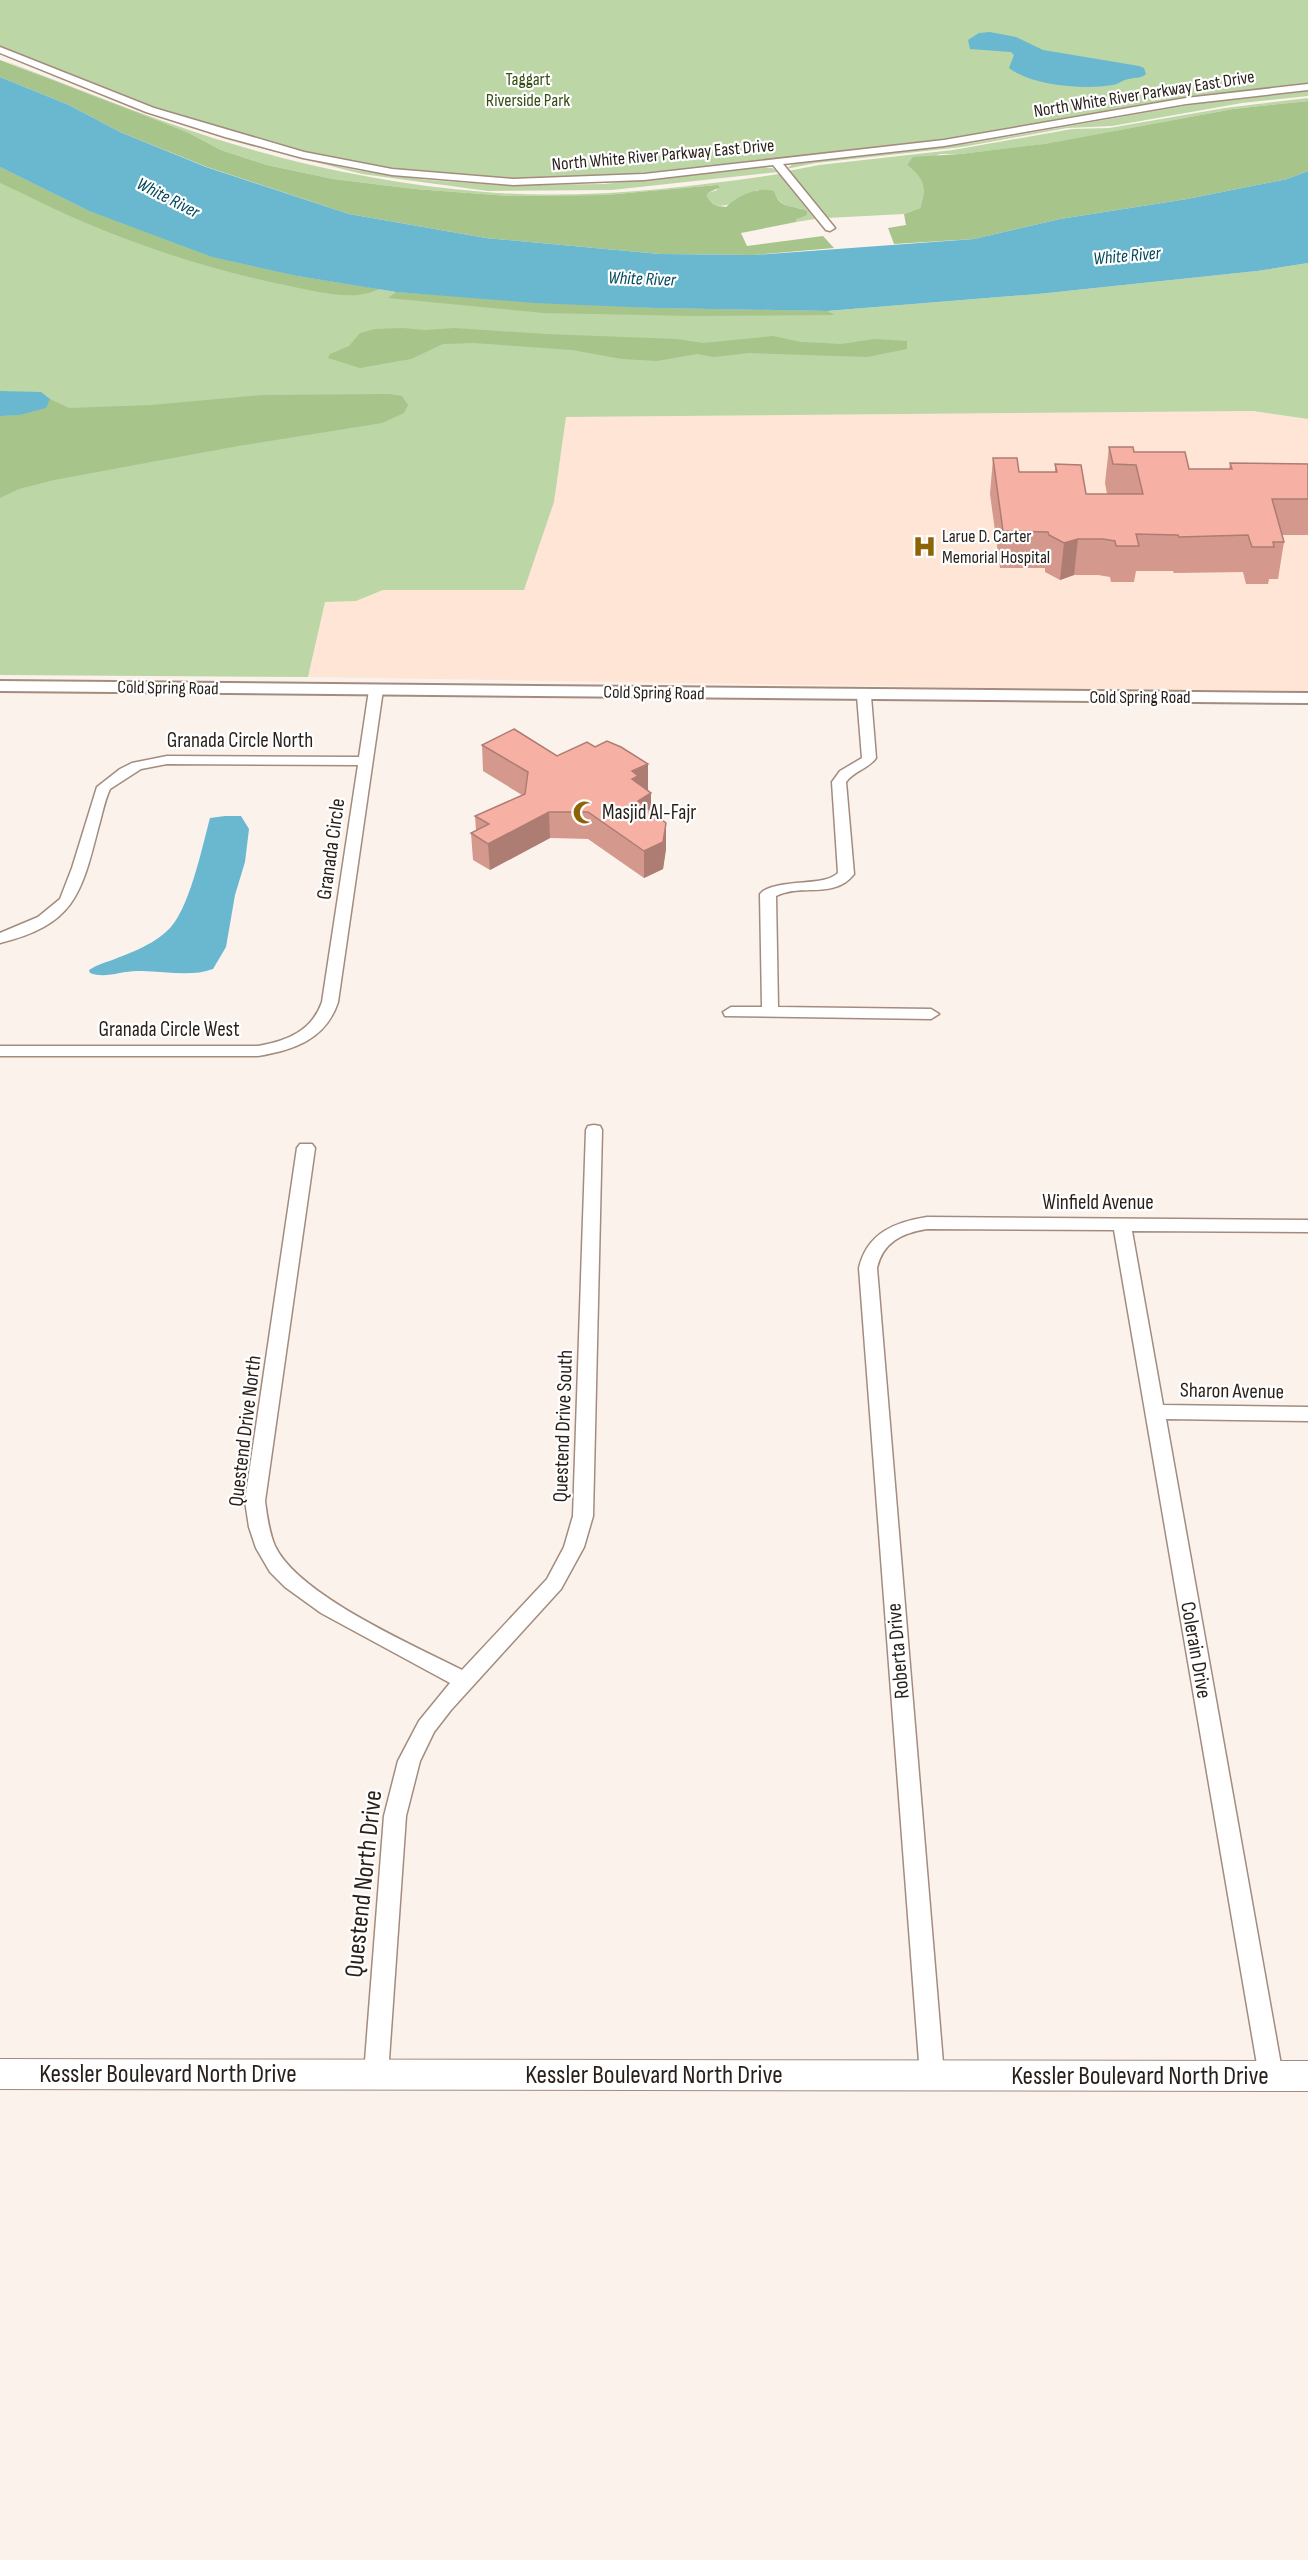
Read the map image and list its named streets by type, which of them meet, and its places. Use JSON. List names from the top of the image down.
{
  "streets": {
    "main road": ["Kessler Boulevard North Drive"],
    "street": [
      "North White River Parkway East Drive",
      "Cold Spring Road",
      "Granada Circle North",
      "Granada Circle",
      "Granada Circle West",
      "Winfield Avenue",
      "Sharon Avenue",
      "Questend Drive South",
      "Questend Drive North",
      "Colerain Drive",
      "Roberta Drive",
      "Questend North Drive"
    ]
  },
  "crossings": [
    ["Cold Spring Road", "Granada Circle"],
    ["Granada Circle North", "Granada Circle"],
    ["Granada Circle", "Granada Circle West"],
    ["Winfield Avenue", "Colerain Drive"],
    ["Winfield Avenue", "Roberta Drive"],
    ["Sharon Avenue", "Colerain Drive"],
    ["Questend Drive South", "Questend Drive North"],
    ["Questend Drive South", "Questend North Drive"],
    ["Questend Drive North", "Questend North Drive"],
    ["Colerain Drive", "Kessler Boulevard North Drive"],
    ["Roberta Drive", "Kessler Boulevard North Drive"],
    ["Questend North Drive", "Kessler Boulevard North Drive"]
  ],
  "water": ["White River"],
  "parks": ["Taggart Riverside Park"],
  "places": {
    "hospital": ["Larue D. Carter Memorial Hospital"],
    "mosque": ["Masjid Al-Fajr"]
  }
}
